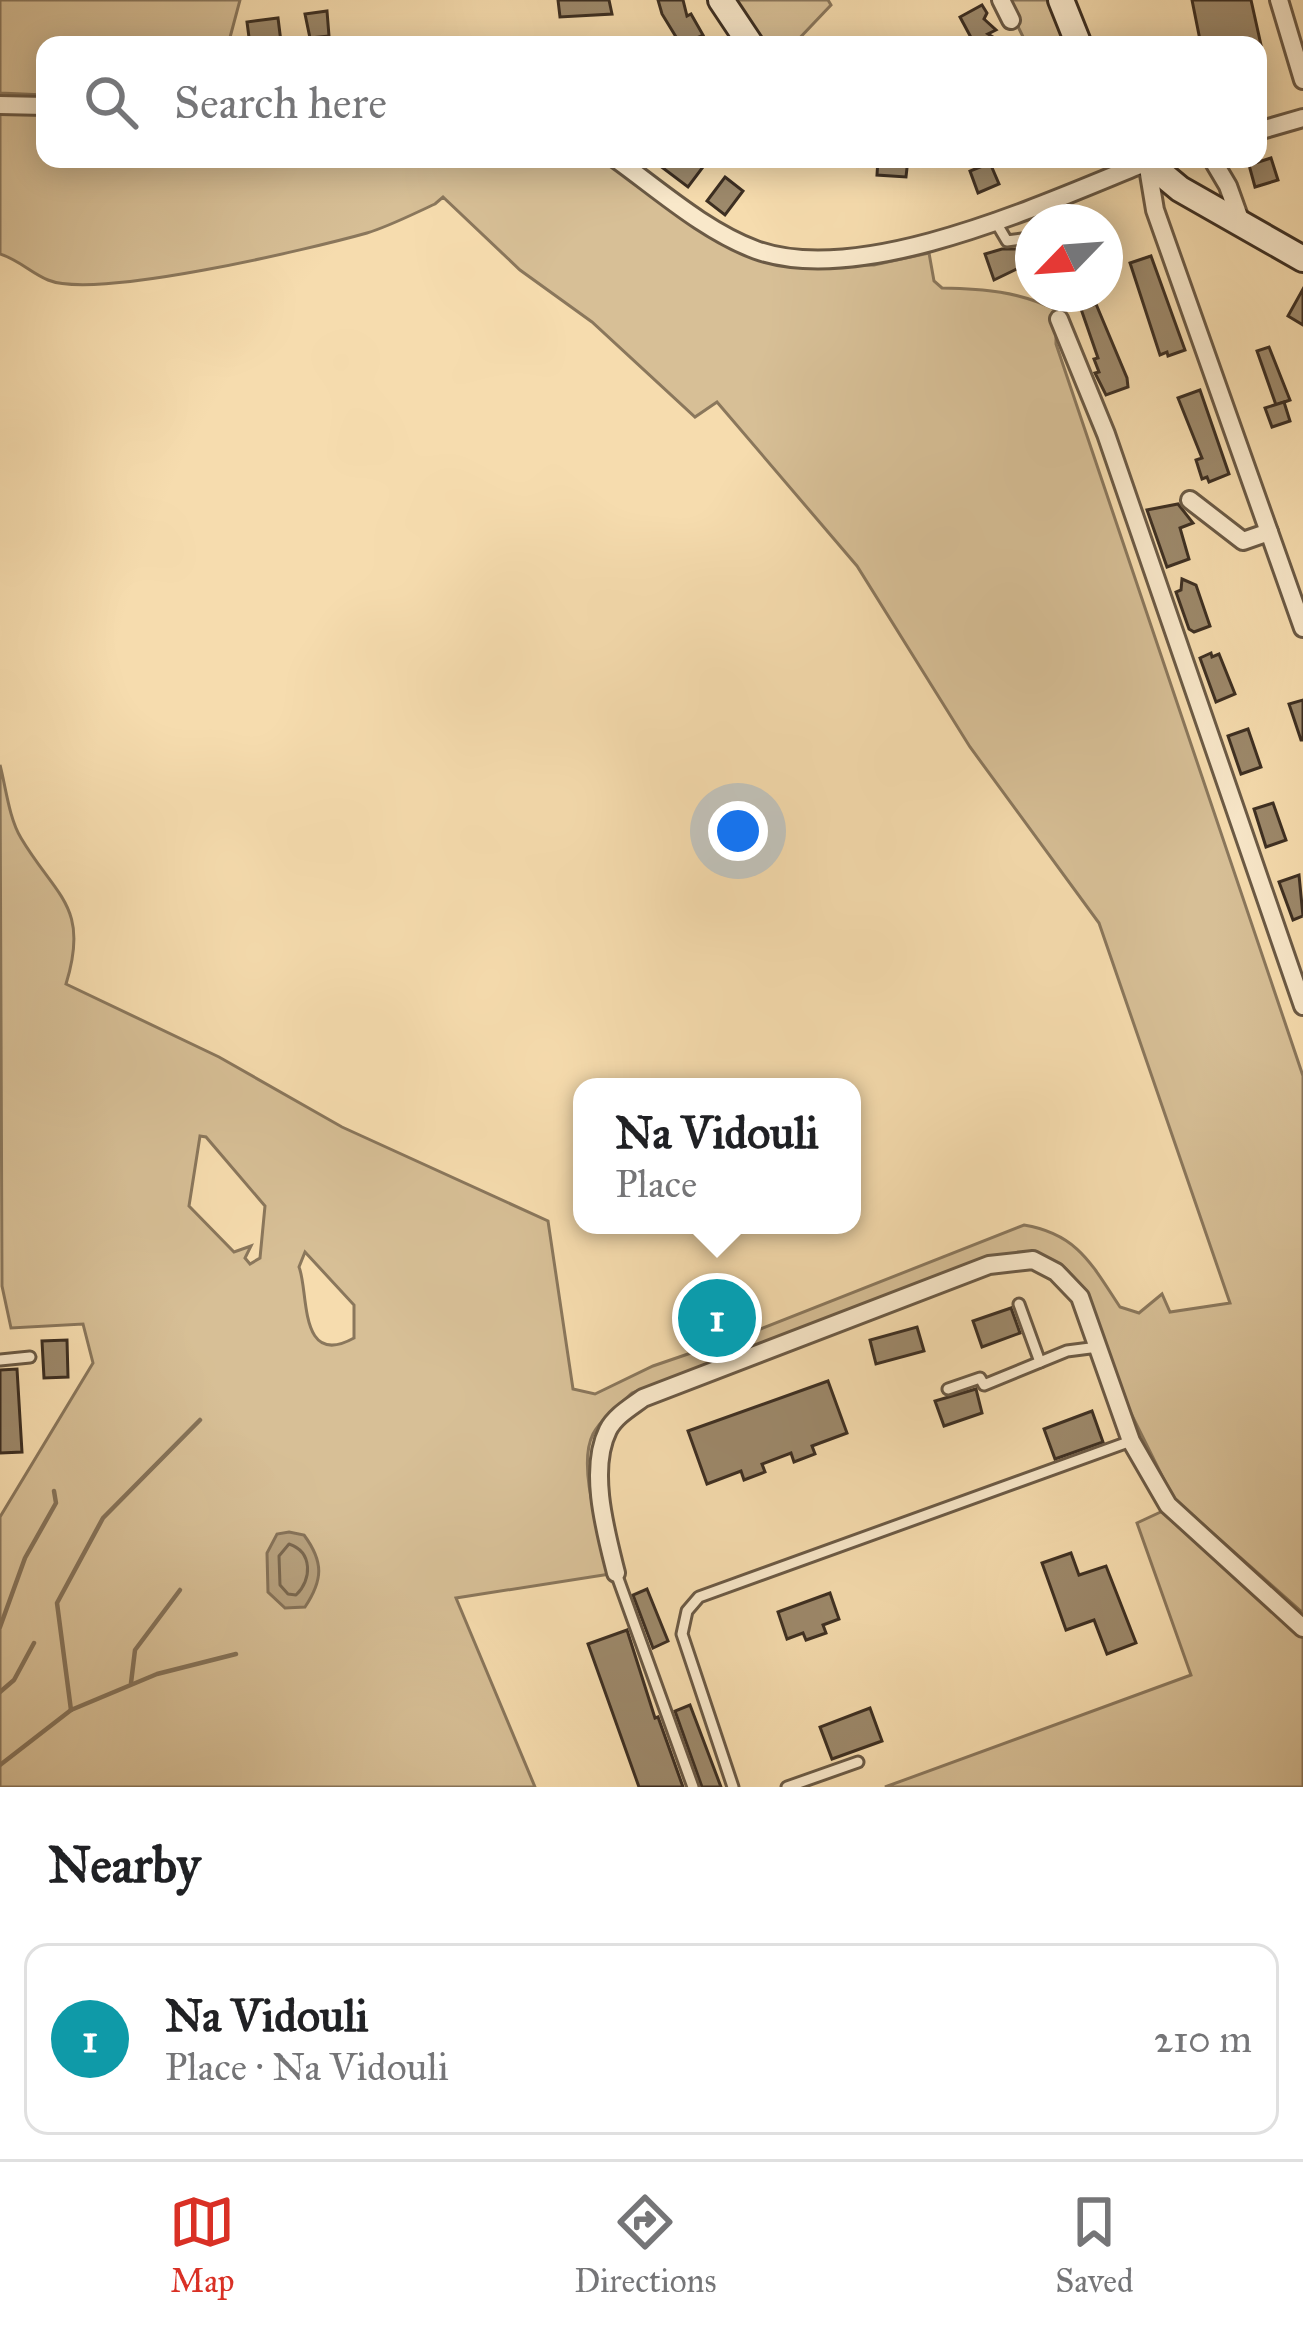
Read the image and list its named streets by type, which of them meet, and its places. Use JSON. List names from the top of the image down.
{
  "north": "bottom left",
  "page": {
    "search": "Search here",
    "popup": ["Na Vidouli", "Place"],
    "pins": "1",
    "heading": "Nearby",
    "list": [
      {
        "mark": "1",
        "name": "Na Vidouli",
        "note": "Place · Na Vidouli",
        "value": "210 m"
      }
    ],
    "nav": ["Map", "Directions", "Saved"]
  }
}
